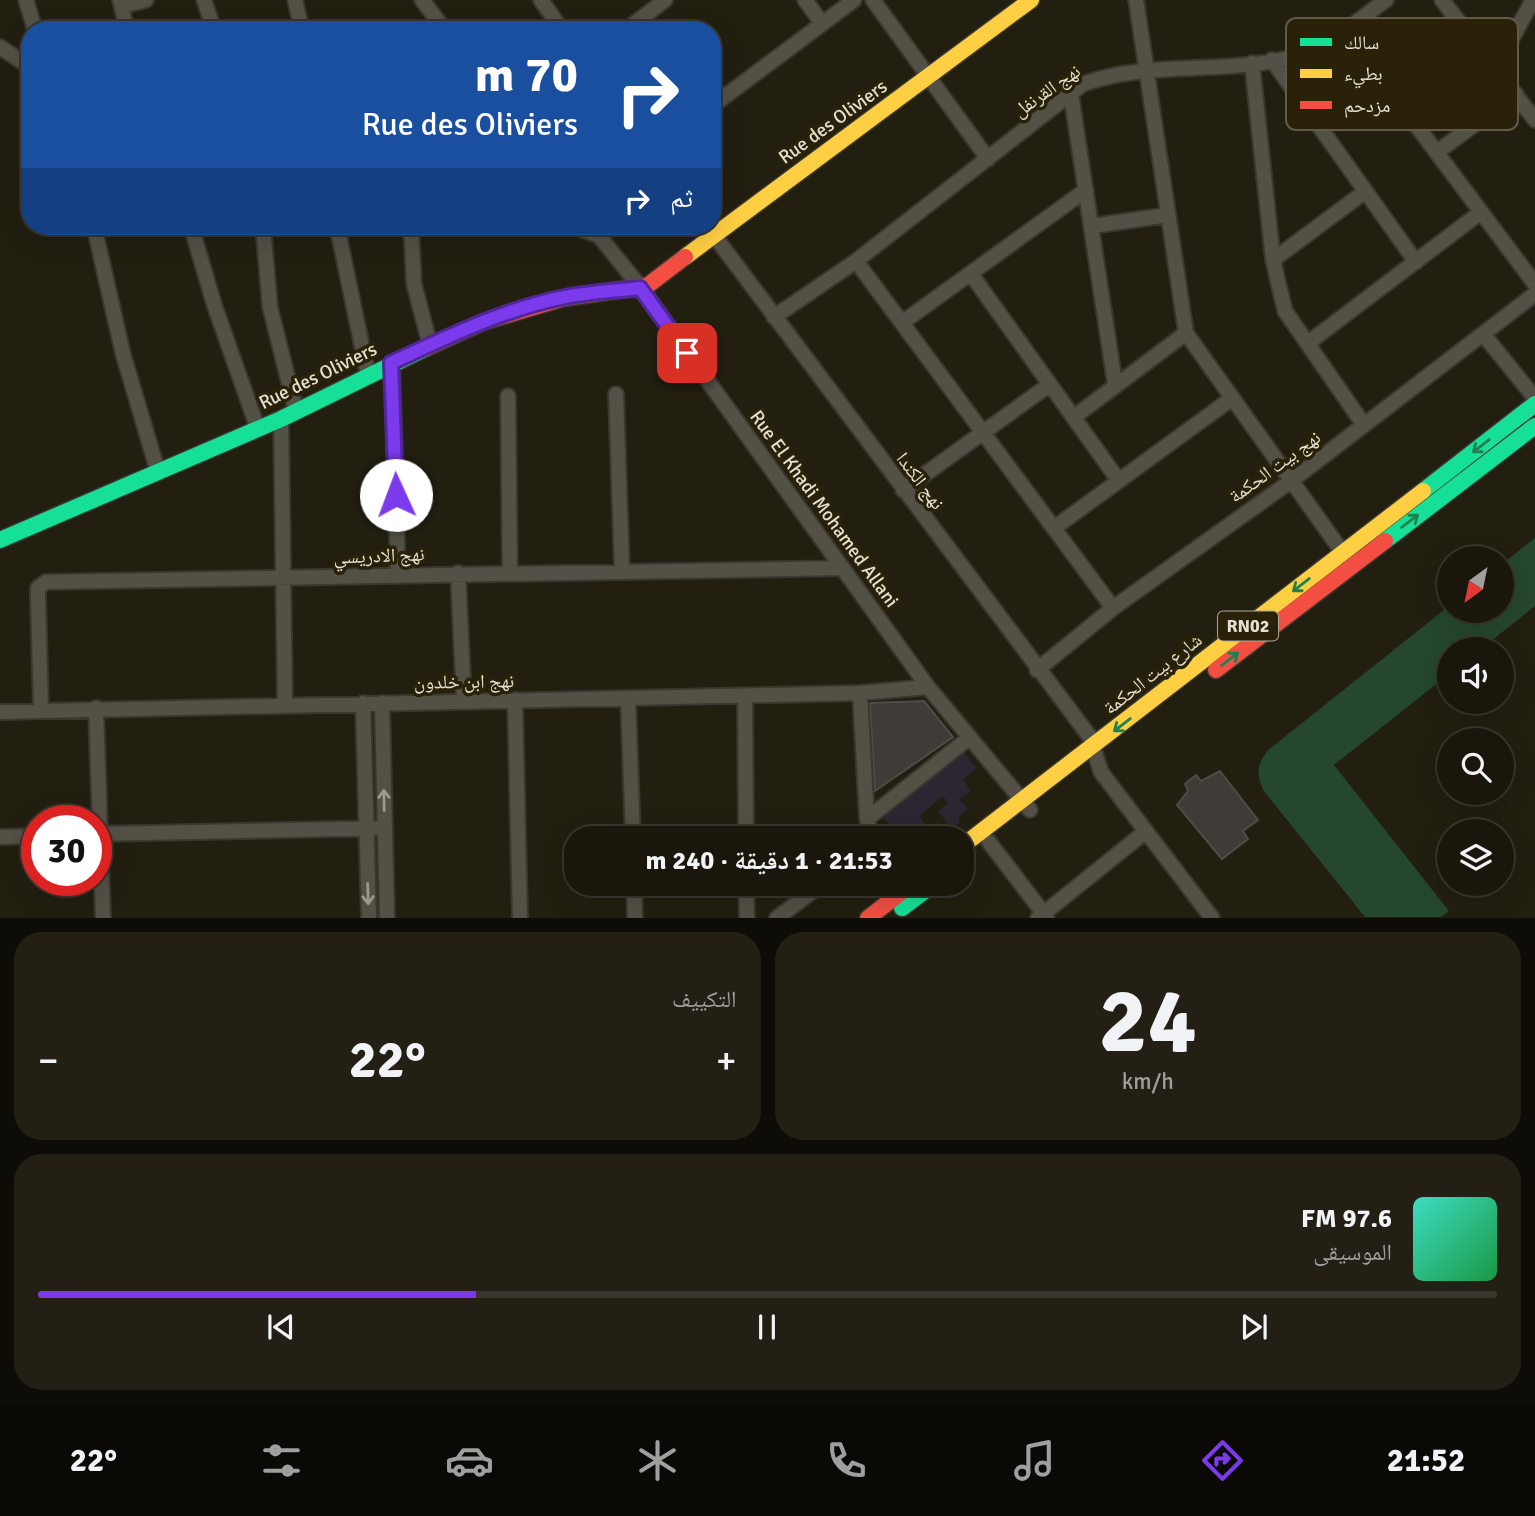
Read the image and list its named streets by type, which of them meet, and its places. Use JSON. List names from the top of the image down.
{
  "streets": {
    "main road": ["Rue des Oliviers", "RN02", "شارع بيت الحكمة"],
    "street": [
      "نهج القرنفل",
      "نهج بيت الحكمة",
      "نهج الكندا",
      "Rue El Khadi Mohamed Allani",
      "نهج الادريسي",
      "نهج ابن خلدون"
    ]
  },
  "crossings": [
    ["نهج القرنفل", "نهج الكندا"],
    ["Rue des Oliviers", "Rue El Khadi Mohamed Allani"],
    ["نهج بيت الحكمة", "نهج الكندا"],
    ["نهج الكندا", "شارع بيت الحكمة"],
    ["Rue El Khadi Mohamed Allani", "نهج الادريسي"],
    ["Rue El Khadi Mohamed Allani", "شارع بيت الحكمة"],
    ["Rue El Khadi Mohamed Allani", "نهج ابن خلدون"],
    ["نهج الادريسي", "نهج ابن خلدون"]
  ],
  "legend": ["سالك", "بطيء", "مزدحم"],
  "north": "bottom left",
  "page": {
    "turn": ["70 m", "Rue des Oliviers"],
    "then": "ثم",
    "limit": "30",
    "trip": "21:53 · 1 دقيقة · 240 m",
    "tile": [
      ["24", "km/h"],
      "التكييف"
    ],
    "heat": ["−", "22°", "+"],
    "song": ["97.6 FM", "الموسيقى"],
    "tabs": ["21:52", "22°"]
  }
}
